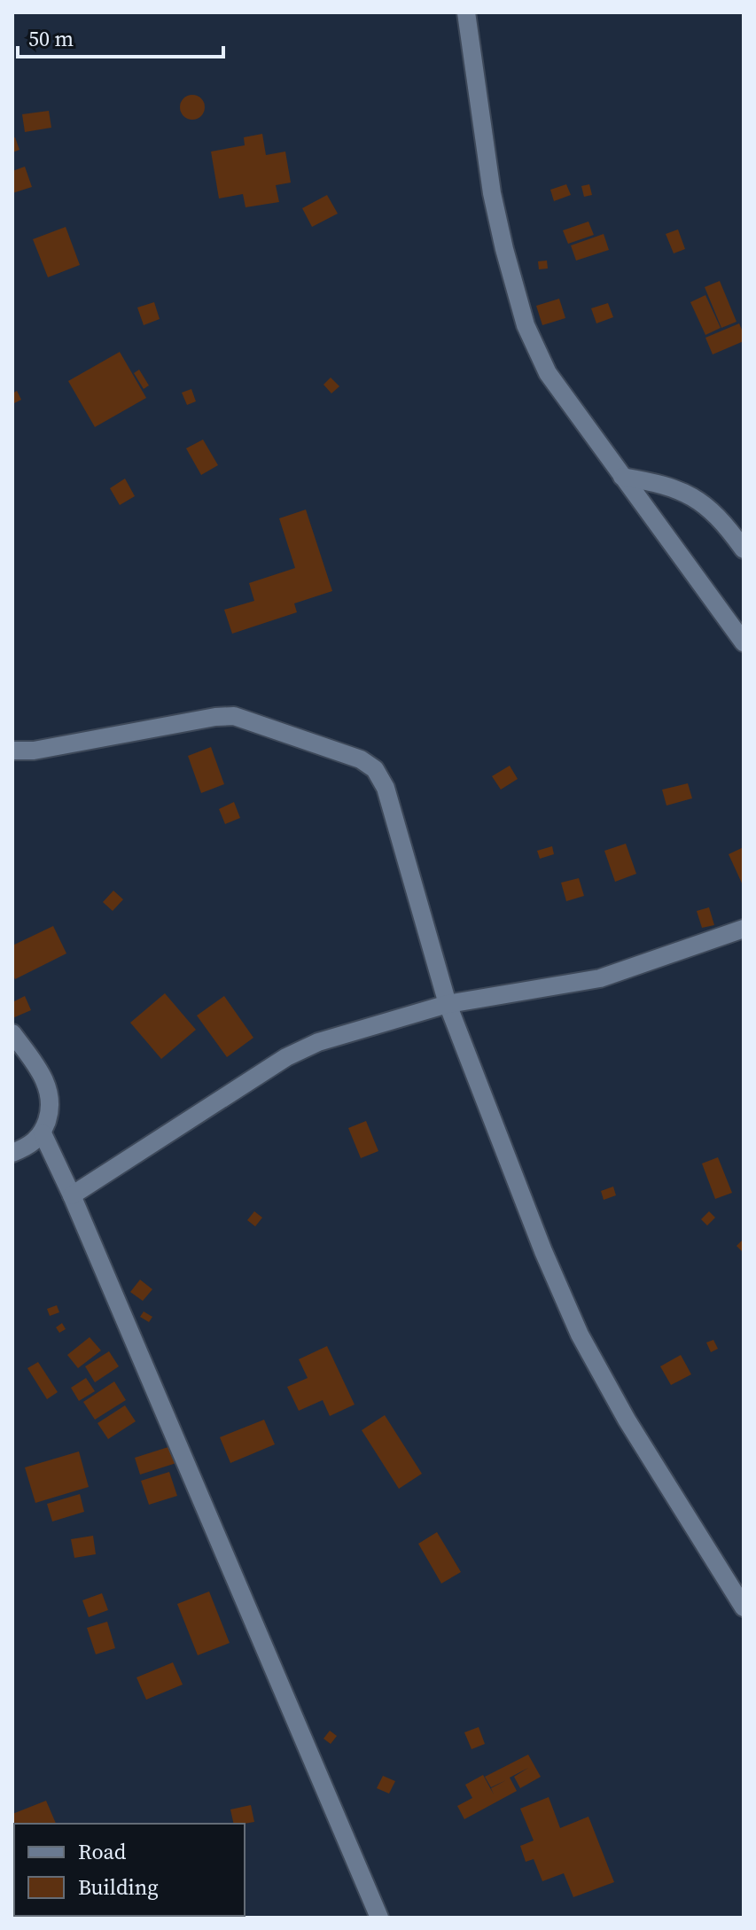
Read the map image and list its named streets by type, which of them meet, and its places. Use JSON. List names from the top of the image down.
{
  "legend": ["Road", "Building"],
  "scale_bar": "50 m"
}
